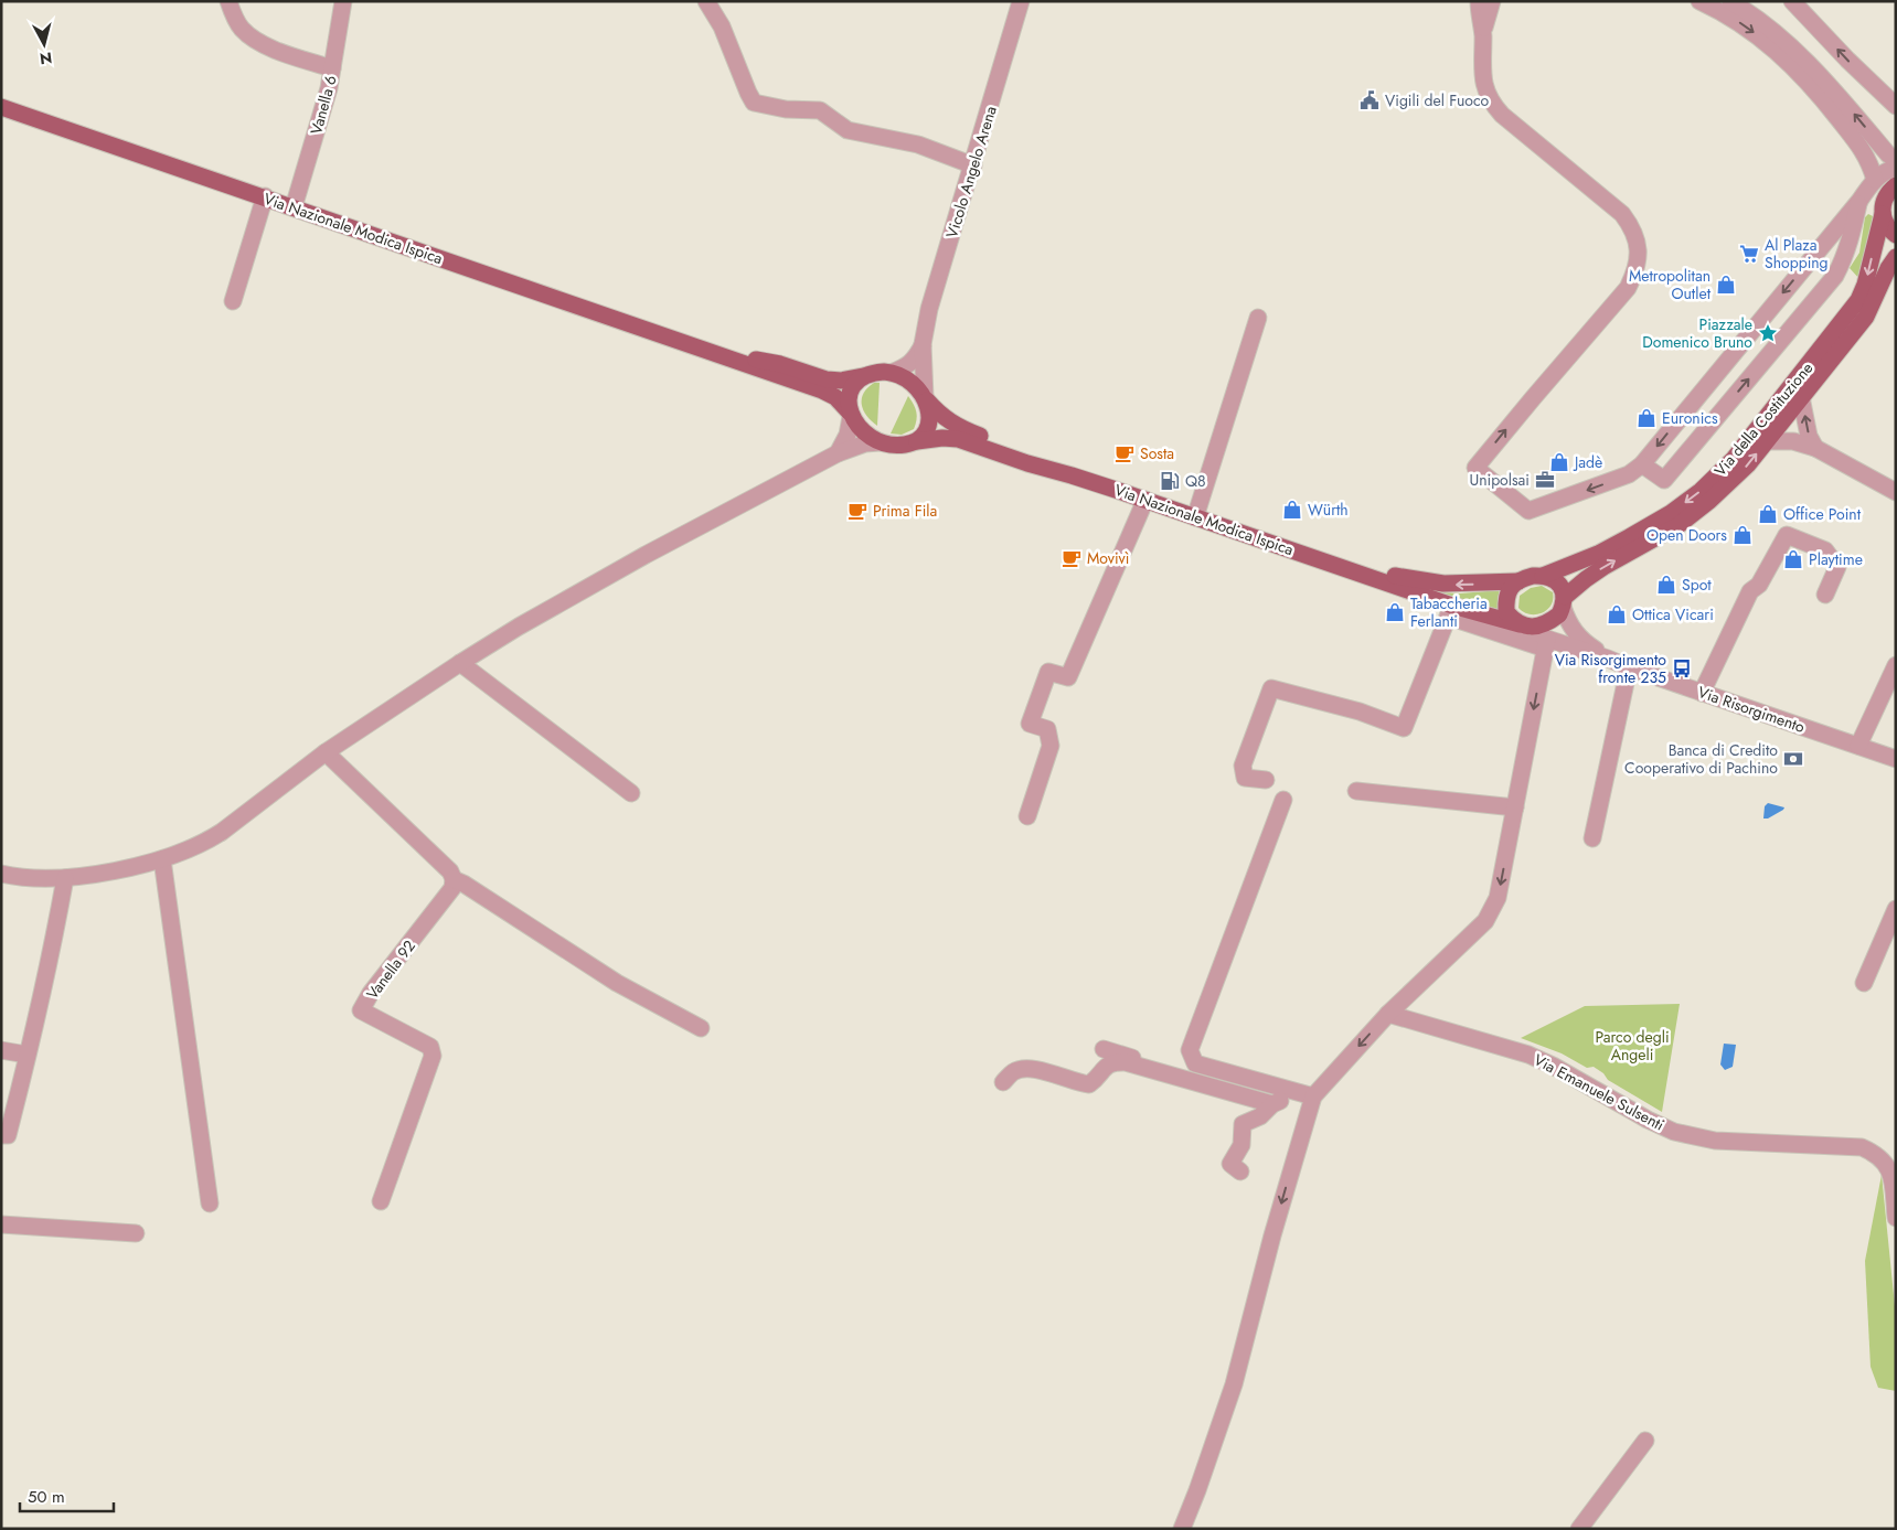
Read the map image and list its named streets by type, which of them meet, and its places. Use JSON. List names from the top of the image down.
{
  "streets": {
    "main road": ["Via Nazionale Modica Ispica", "Via della Costituzione"],
    "street": [
      "Vanella 6",
      "Vicolo Angelo Arena",
      "Via Risorgimento",
      "Vanella 92",
      "Via Emanuele Sulsenti"
    ]
  },
  "crossings": [
    ["Vanella 6", "Via Nazionale Modica Ispica"]
  ],
  "parks": ["Parco degli Angeli"],
  "places": {
    "public building": ["Vigili del Fuoco"],
    "supermarket": ["Al Plaza Shopping"],
    "shop": [
      "Metropolitan Outlet",
      "Euronics",
      "Jadè",
      "Würth",
      "Office Point",
      "Open Doors",
      "Playtime",
      "Spot",
      "Tabaccheria Ferlanti",
      "Ottica Vicari"
    ],
    "place": ["Piazzale Domenico Bruno"],
    "cafe": ["Sosta", "Prima Fila", "Movivì"],
    "office": ["Unipolsai"],
    "fuel station": ["Q8"],
    "bus stop": ["Via Risorgimento fronte 235"],
    "bank": ["Banca di Credito Cooperativo di Pachino"]
  },
  "scale_bar": "50 m",
  "north": "bottom"
}
